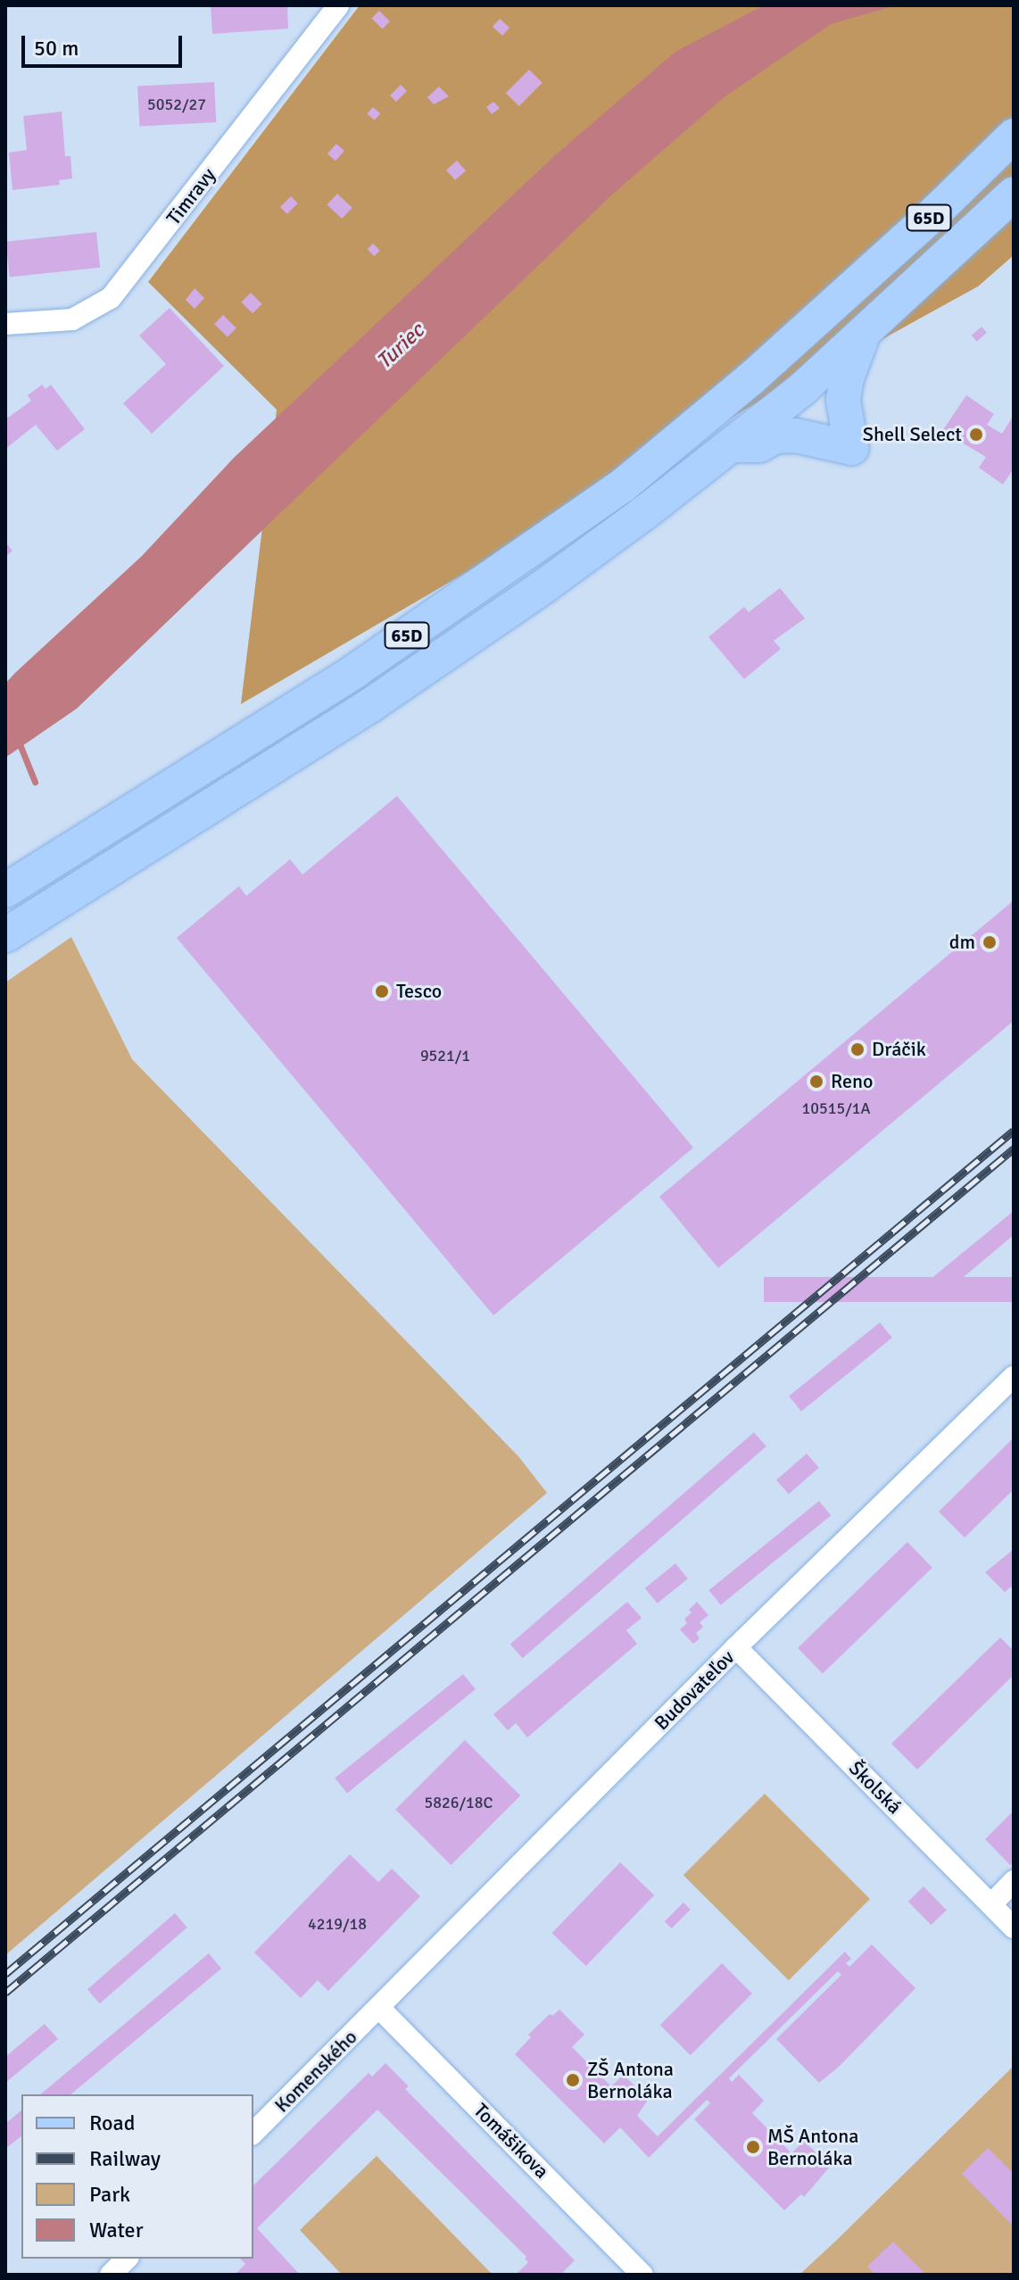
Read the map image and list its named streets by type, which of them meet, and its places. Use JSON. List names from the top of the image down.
{
  "streets": {
    "main road": ["65D"],
    "street": [
      "Timravy",
      "Budovateľov",
      "Školská",
      "Komenského",
      "Tomášikova"
    ]
  },
  "crossings": [
    ["Budovateľov", "Školská"],
    ["Budovateľov", "Komenského"],
    ["Budovateľov", "Tomášikova"],
    ["Komenského", "Tomášikova"]
  ],
  "water": ["Turiec"],
  "places": [
    "Shell Select",
    "dm",
    "Tesco",
    "Dráčik",
    "Reno",
    "ZŠ Antona Bernoláka",
    "MŠ Antona Bernoláka"
  ],
  "house_numbers": [
    "5052/27",
    "9521/1",
    "10515/1A",
    "5826/18C",
    "4219/18"
  ],
  "legend": [
    "Road",
    "Railway",
    "Park",
    "Water"
  ],
  "scale_bar": "50 m"
}
